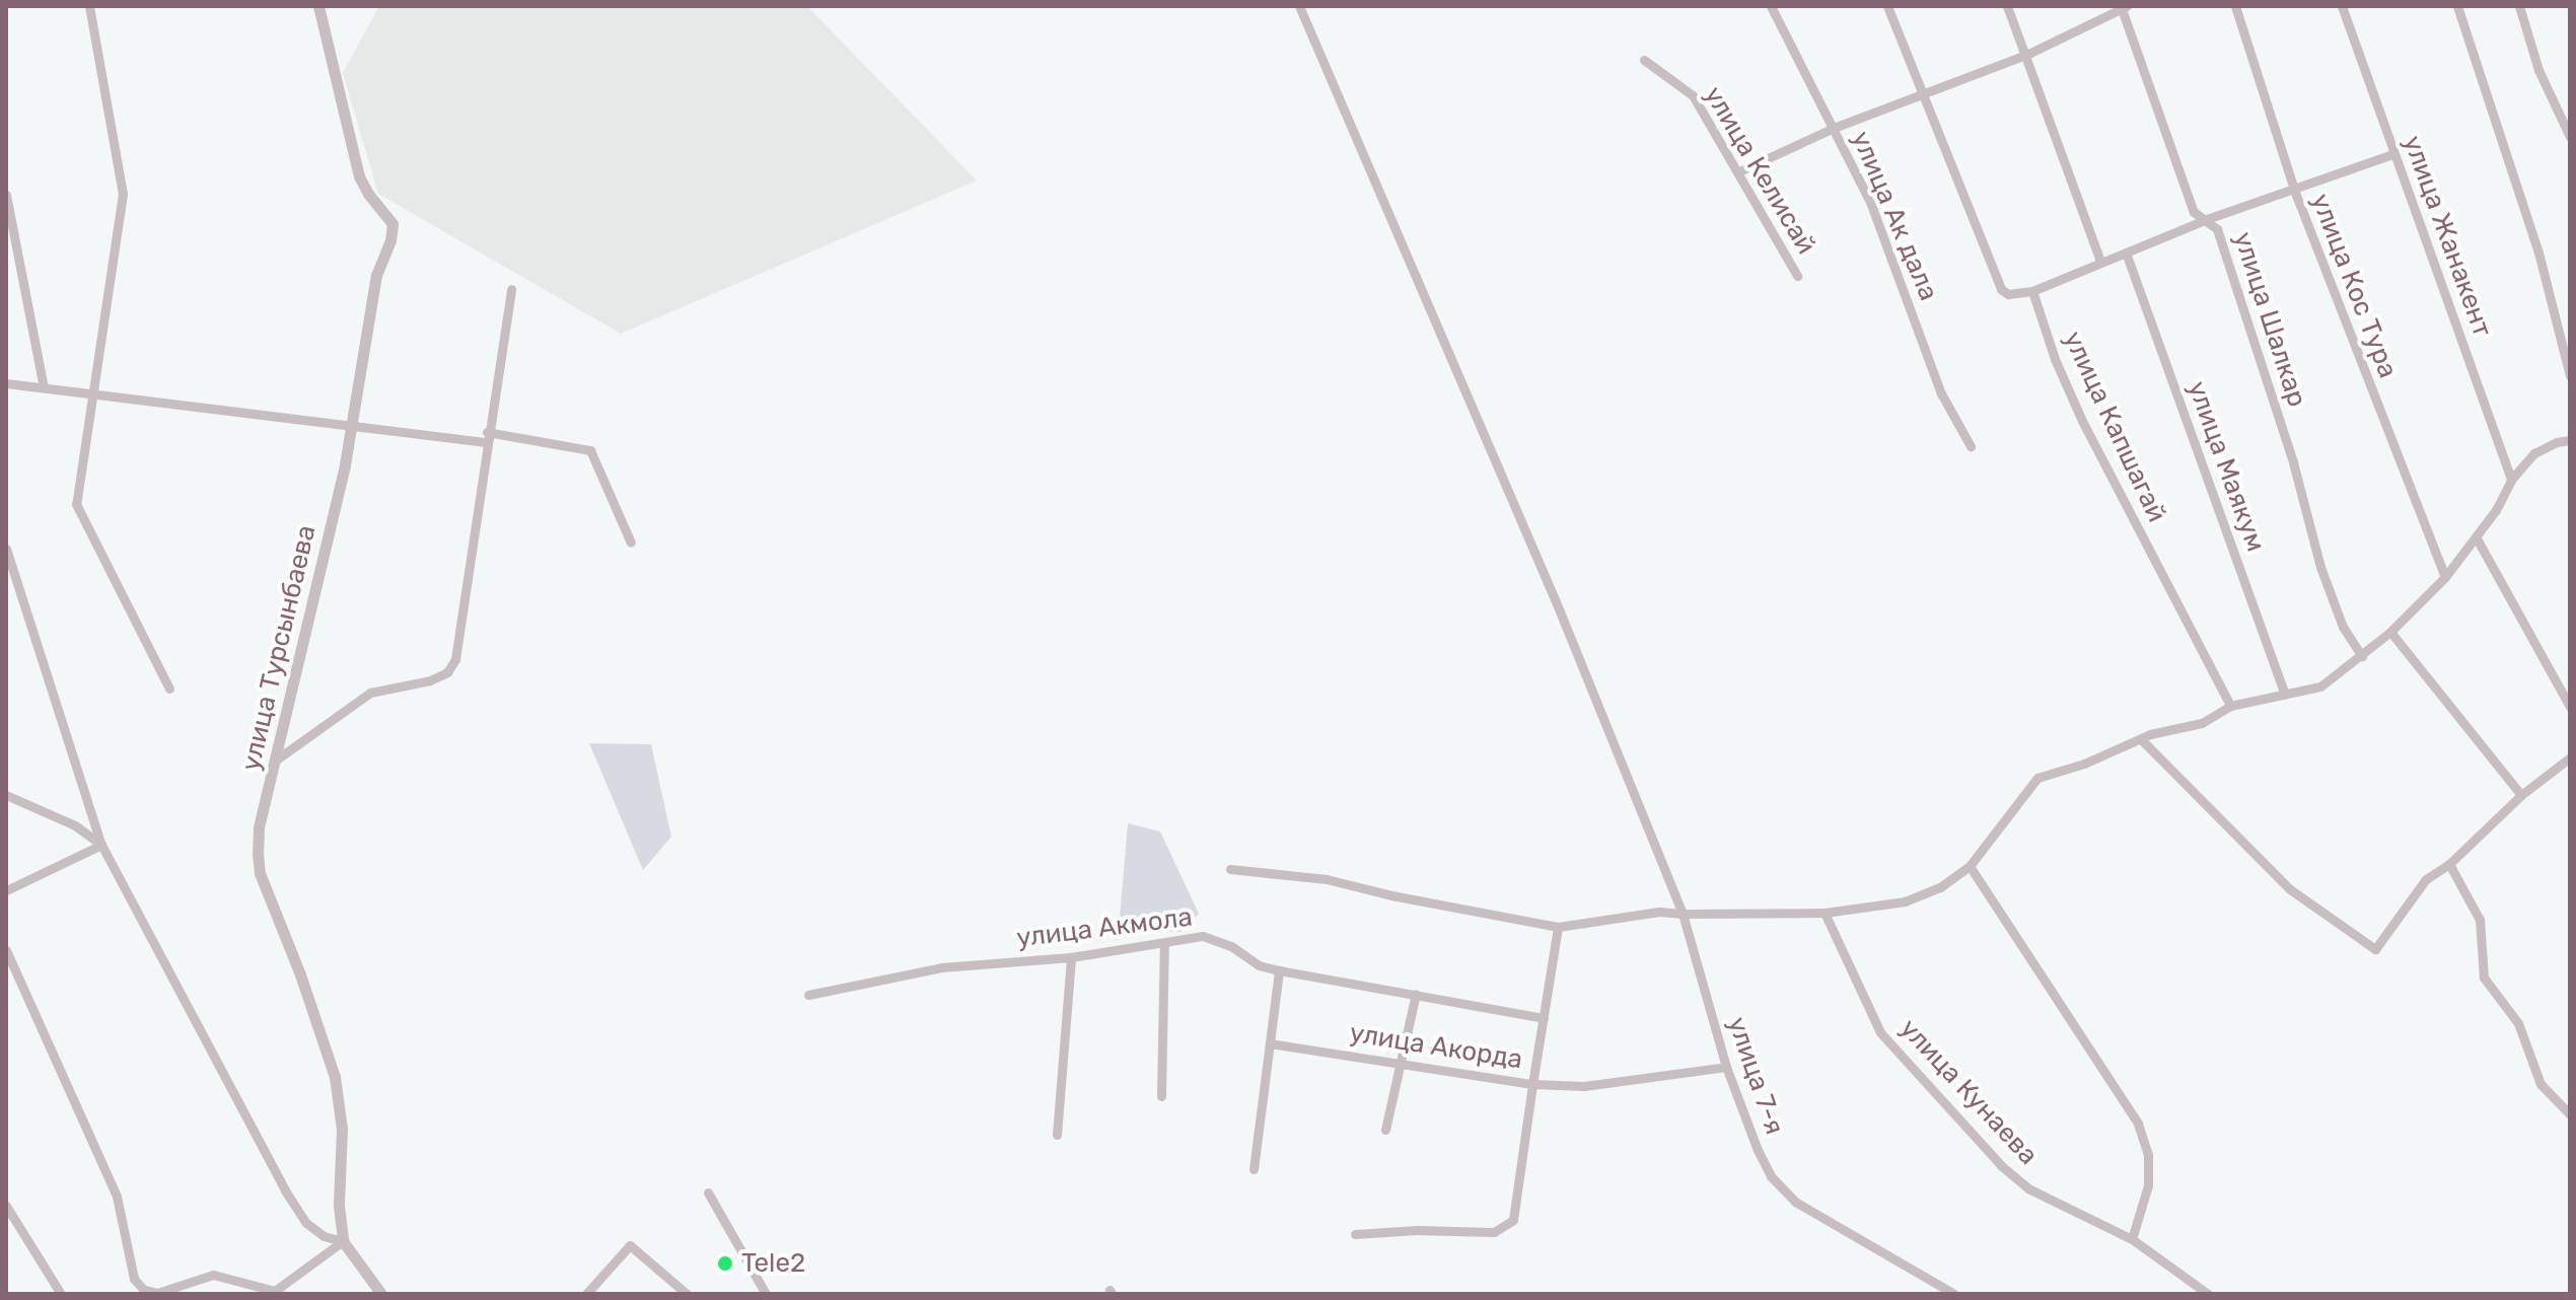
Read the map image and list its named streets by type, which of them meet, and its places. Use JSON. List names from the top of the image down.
{
  "streets": {
    "street": [
      "улица Келисай",
      "улица Ак дала",
      "улица Жанакент",
      "улица Кос Тура",
      "улица Шалкар",
      "улица Капшагай",
      "улица Маякум",
      "улица Турсынбаева",
      "улица Акмола",
      "улица Акорда",
      "улица 7-я",
      "улица Кунаева"
    ]
  },
  "crossings": [
    ["улица Акмола", "улица Акорда"]
  ],
  "places": ["Tele2"]
}
